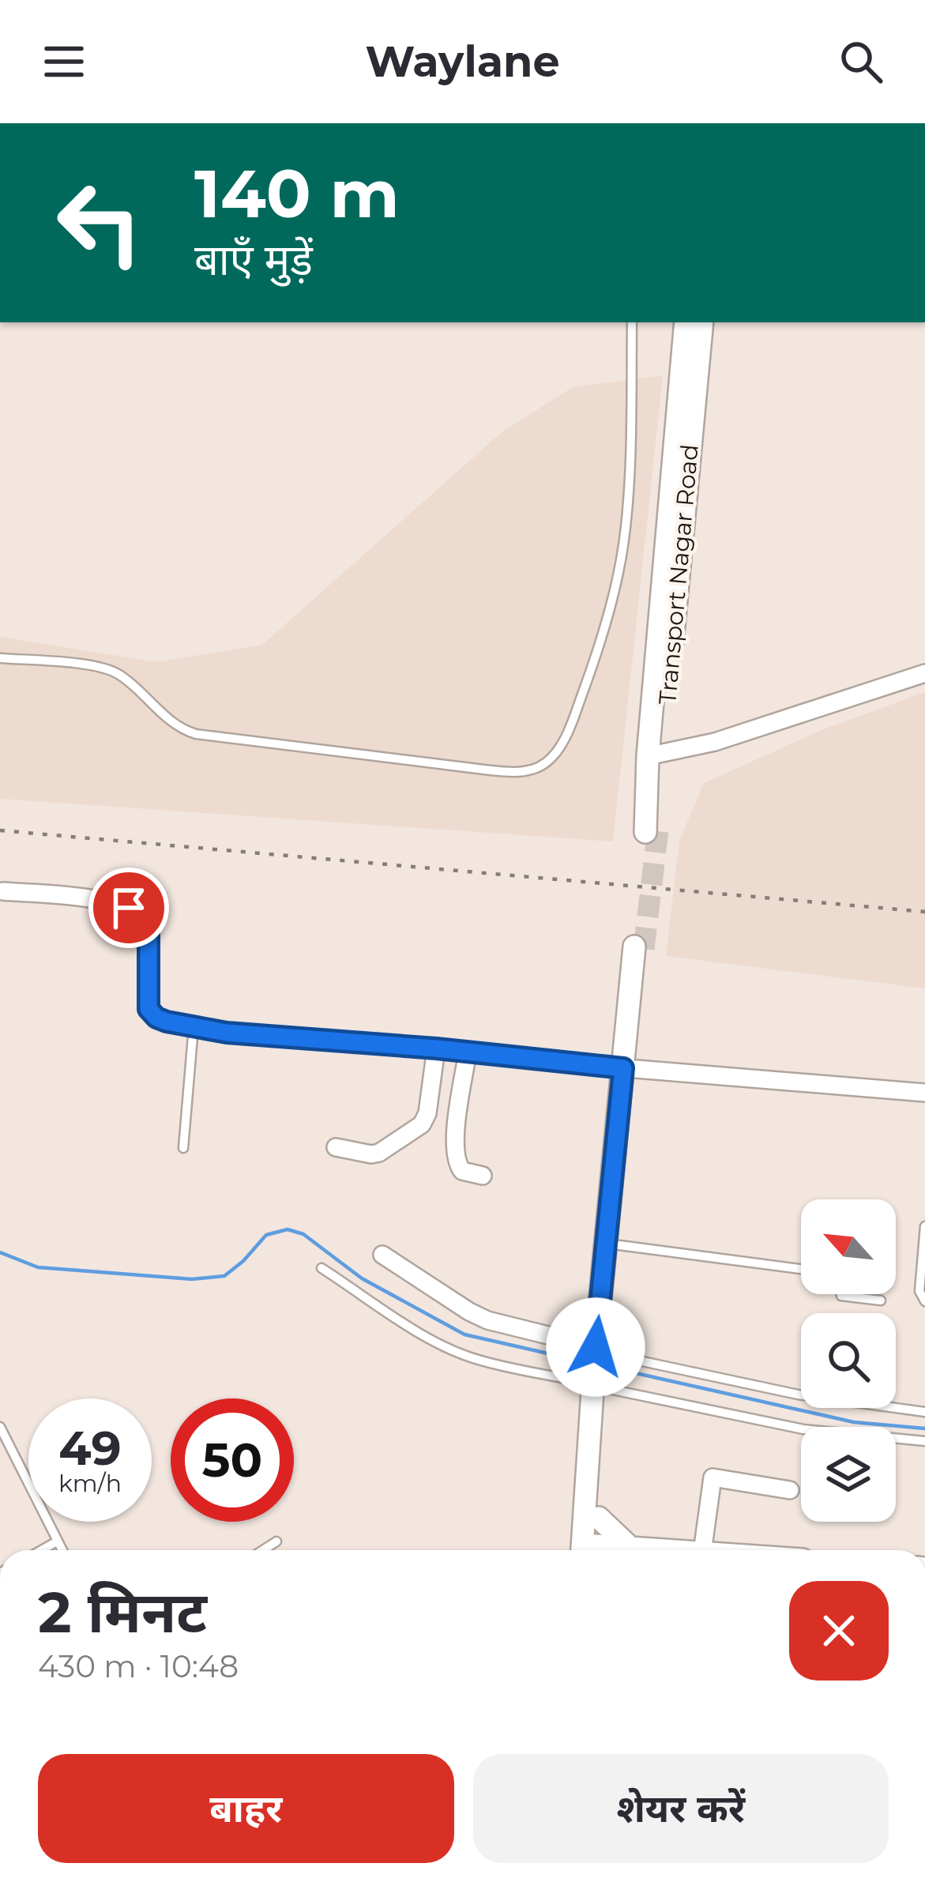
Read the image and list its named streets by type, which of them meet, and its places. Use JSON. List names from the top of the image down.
{
  "streets": {
    "main road": ["Transport Nagar Road"]
  },
  "north": "top left",
  "page": {
    "header": "Waylane",
    "turn": ["140 m", "बाएँ मुड़ें"],
    "speed": "49 km/h",
    "limit": "50",
    "heading": ["2 मिनट", "430 m · 10:48"],
    "buttons": ["बाहर", "शेयर करें"]
  }
}
